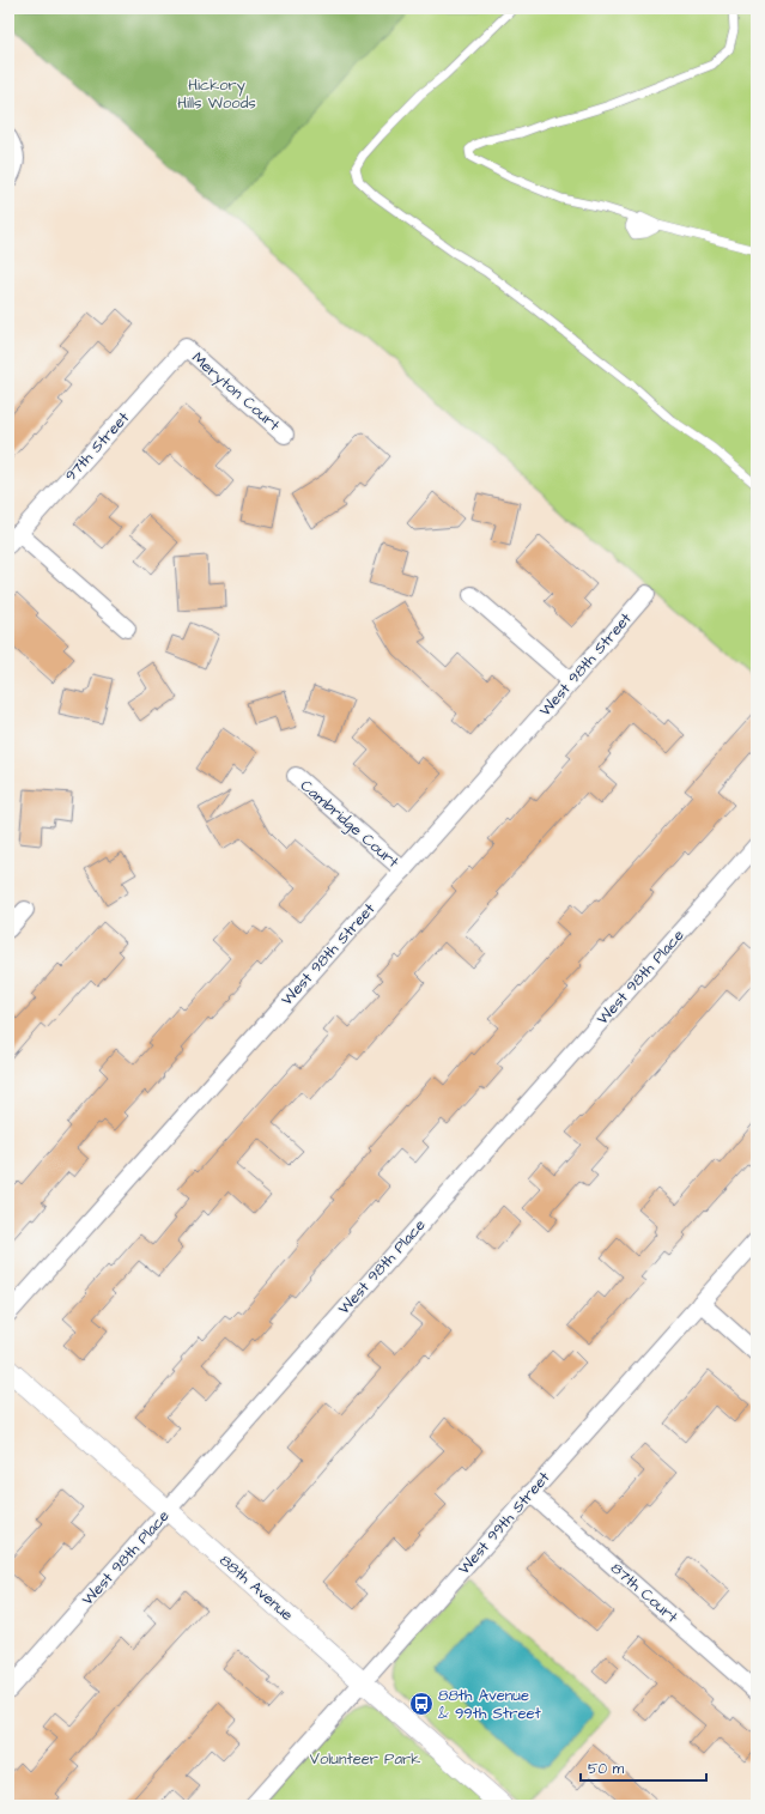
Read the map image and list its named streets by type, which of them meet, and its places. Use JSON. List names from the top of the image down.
{
  "streets": {
    "street": [
      "Meryton Court",
      "97th Street",
      "West 98th Street",
      "Cambridge Court",
      "West 98th Place",
      "West 99th Street",
      "88th Avenue",
      "87th Court"
    ]
  },
  "crossings": [
    ["Meryton Court", "97th Street"],
    ["West 98th Street", "Cambridge Court"],
    ["West 98th Place", "88th Avenue"],
    ["West 99th Street", "88th Avenue"],
    ["West 99th Street", "87th Court"]
  ],
  "parks": ["Hickory Hills Woods", "Volunteer Park"],
  "places": {
    "bus stop": ["88th Avenue & 99th Street"]
  },
  "scale_bar": "50 m"
}
